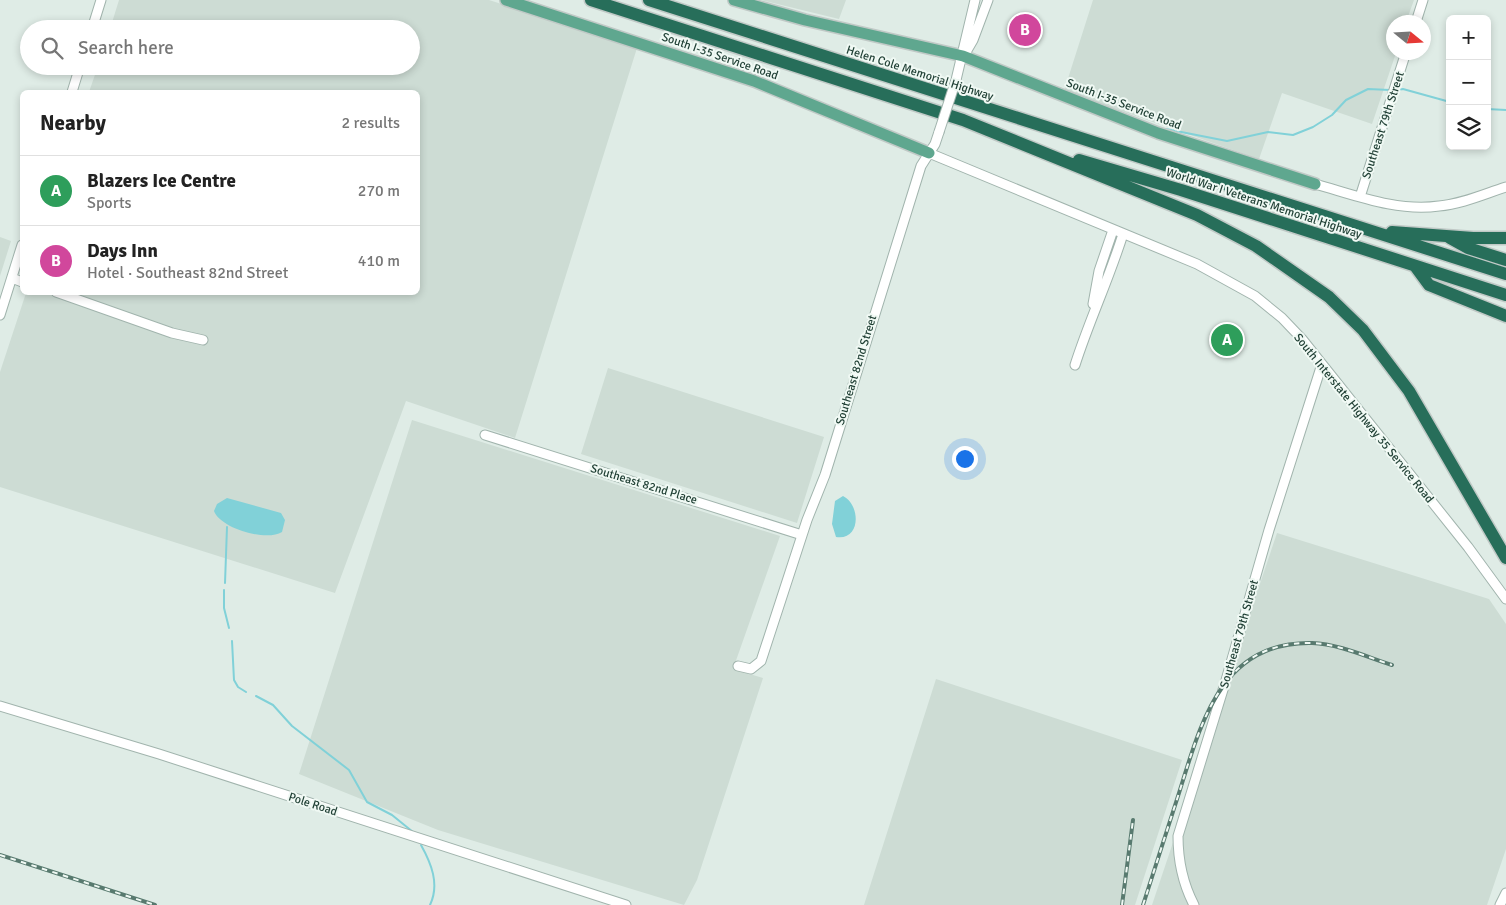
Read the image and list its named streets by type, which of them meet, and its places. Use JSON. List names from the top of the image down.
{
  "streets": {
    "highway": ["Helen Cole Memorial Highway", "World War I Veterans Memorial Highway"],
    "main road": ["South I-35 Service Road"],
    "street": [
      "Southeast 79th Street",
      "Southeast 82nd Street",
      "South Interstate Highway 35 Service Road",
      "Southeast 82nd Place",
      "Pole Road"
    ]
  },
  "crossings": [
    ["South I-35 Service Road", "Southeast 79th Street"],
    ["South I-35 Service Road", "Southeast 82nd Street"],
    ["South I-35 Service Road", "South Interstate Highway 35 Service Road"],
    ["Helen Cole Memorial Highway", "World War I Veterans Memorial Highway"],
    ["Southeast 79th Street", "South Interstate Highway 35 Service Road"],
    ["Southeast 82nd Street", "Southeast 82nd Place"]
  ],
  "north": "right",
  "page": {
    "pins": ["B", "A"],
    "map_buttons": ["+", "−"],
    "search": "Search here",
    "heading": ["Nearby", "2 results"],
    "list": [
      {
        "mark": "A",
        "name": "Blazers Ice Centre",
        "note": "Sports",
        "value": "270 m"
      },
      {
        "mark": "B",
        "name": "Days Inn",
        "note": "Hotel · Southeast 82nd Street",
        "value": "410 m"
      }
    ]
  }
}
